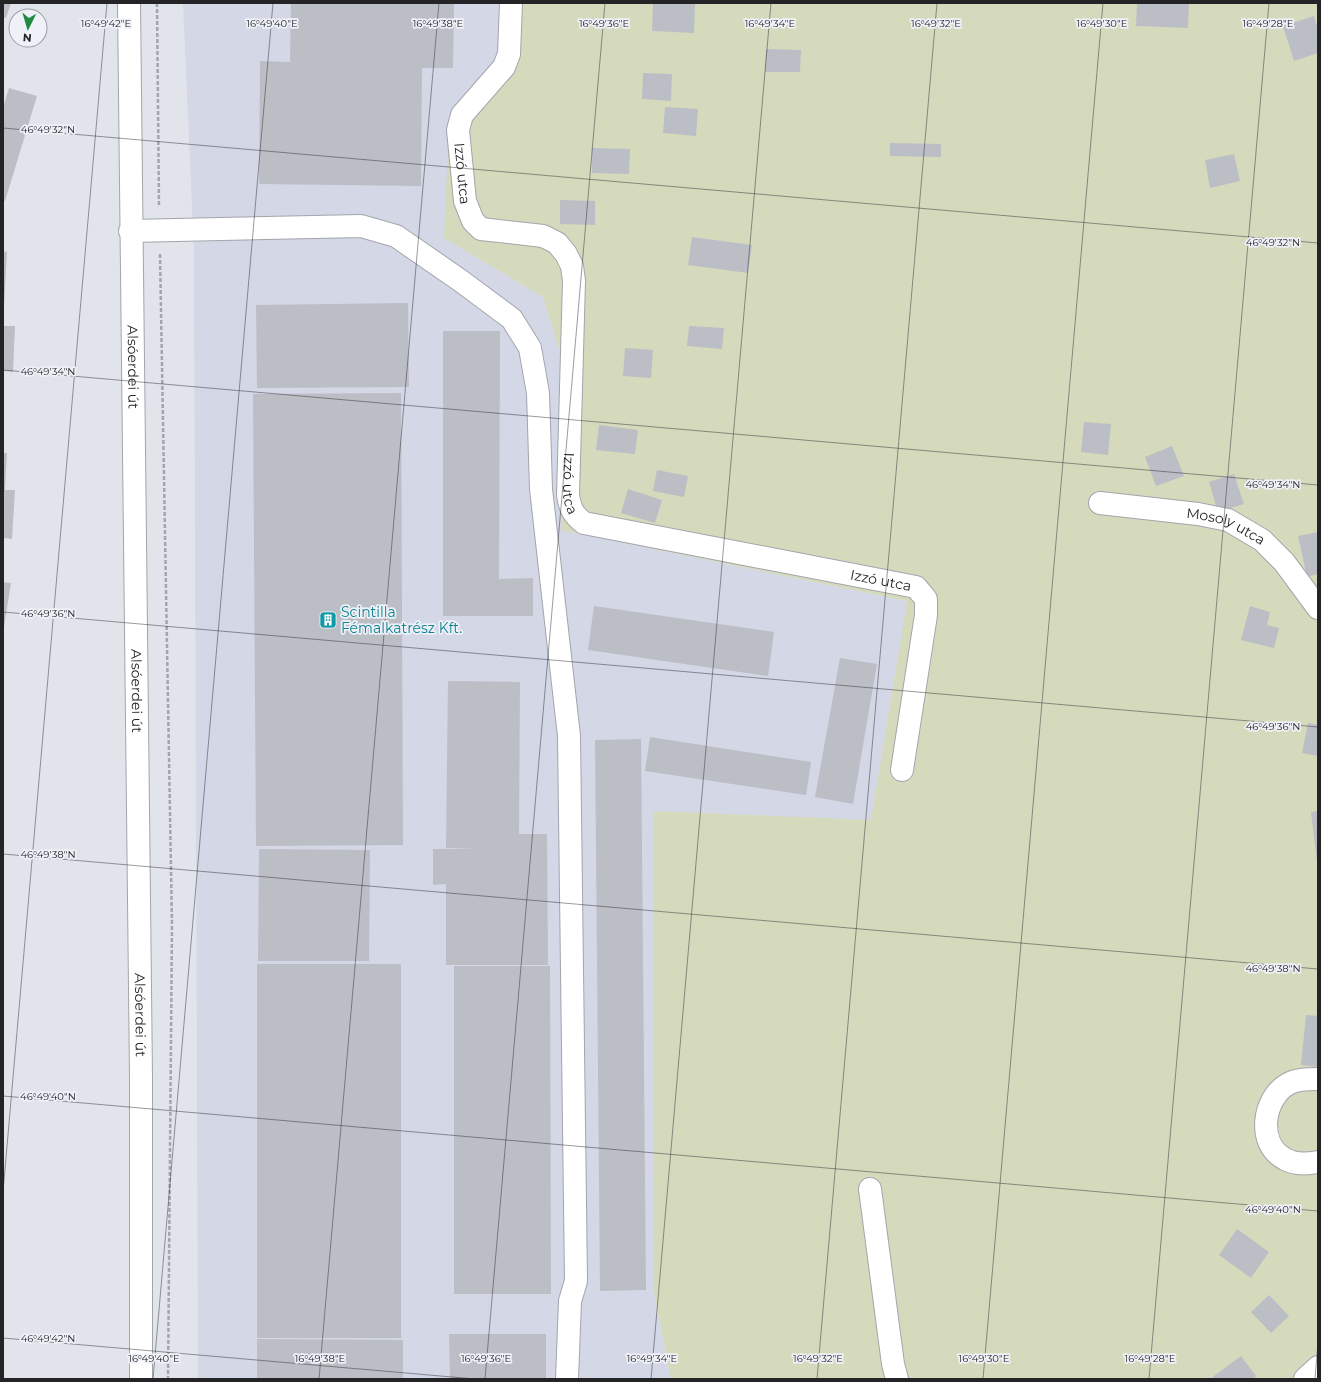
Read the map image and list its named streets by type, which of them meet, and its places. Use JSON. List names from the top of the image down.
{
  "streets": {
    "street": ["Izzó utca", "Alsóerdei út", "Mosoly utca"]
  },
  "places": {
    "building": ["Scintilla Fémalkatrész Kft."]
  },
  "north": "bottom",
  "coordinates": [
    "16°49'42\"E",
    "16°49'40\"E",
    "16°49'38\"E",
    "16°49'36\"E",
    "16°49'34\"E",
    "16°49'32\"E",
    "16°49'30\"E",
    "16°49'28\"E",
    "46°49'32\"N",
    "46°49'34\"N",
    "46°49'36\"N",
    "46°49'38\"N",
    "46°49'40\"N",
    "46°49'42\"N"
  ]
}
